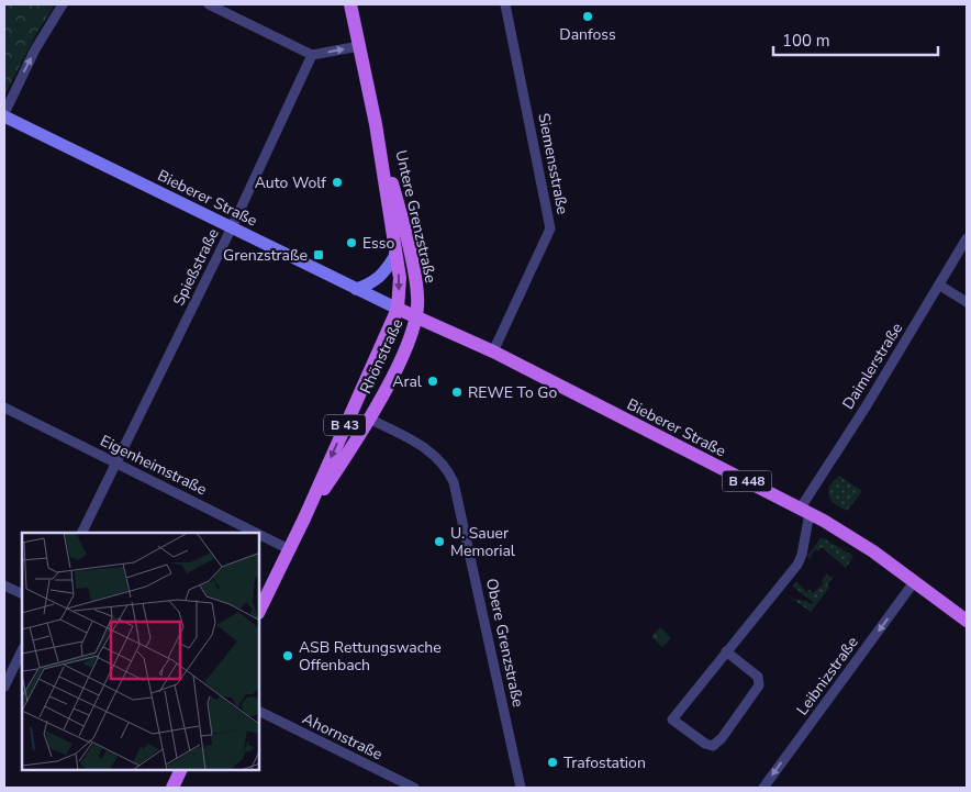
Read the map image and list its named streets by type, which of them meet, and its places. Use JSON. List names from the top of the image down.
{
  "streets": {
    "main road": [
      "Bieberer Straße",
      "Untere Grenzstraße",
      "Rhönstraße",
      "B 43",
      "B 448"
    ],
    "street": [
      "Siemensstraße",
      "Spießstraße",
      "Daimlerstraße",
      "Eigenheimstraße",
      "Obere Grenzstraße",
      "Leibnizstraße",
      "Ahornstraße"
    ]
  },
  "crossings": [
    ["Siemensstraße", "Bieberer Straße"],
    ["Bieberer Straße", "Untere Grenzstraße"],
    ["Bieberer Straße", "Spießstraße"],
    ["Bieberer Straße", "Rhönstraße"],
    ["Bieberer Straße", "Daimlerstraße"],
    ["Bieberer Straße", "B 448"],
    ["Bieberer Straße", "Leibnizstraße"],
    ["Untere Grenzstraße", "Rhönstraße"],
    ["Untere Grenzstraße", "B 448"],
    ["Spießstraße", "Eigenheimstraße"],
    ["Rhönstraße", "Eigenheimstraße"],
    ["Rhönstraße", "B 448"],
    ["Rhönstraße", "Obere Grenzstraße"]
  ],
  "one_way": ["Leibnizstraße"],
  "places": {
    "other": [
      "Danfoss",
      "Auto Wolf",
      "Esso",
      "Aral",
      "REWE To Go",
      "U. Sauer Memorial",
      "ASB Rettungswache Offenbach",
      "Trafostation"
    ],
    "transit": ["Grenzstraße"]
  },
  "scale_bar": "100 m"
}
